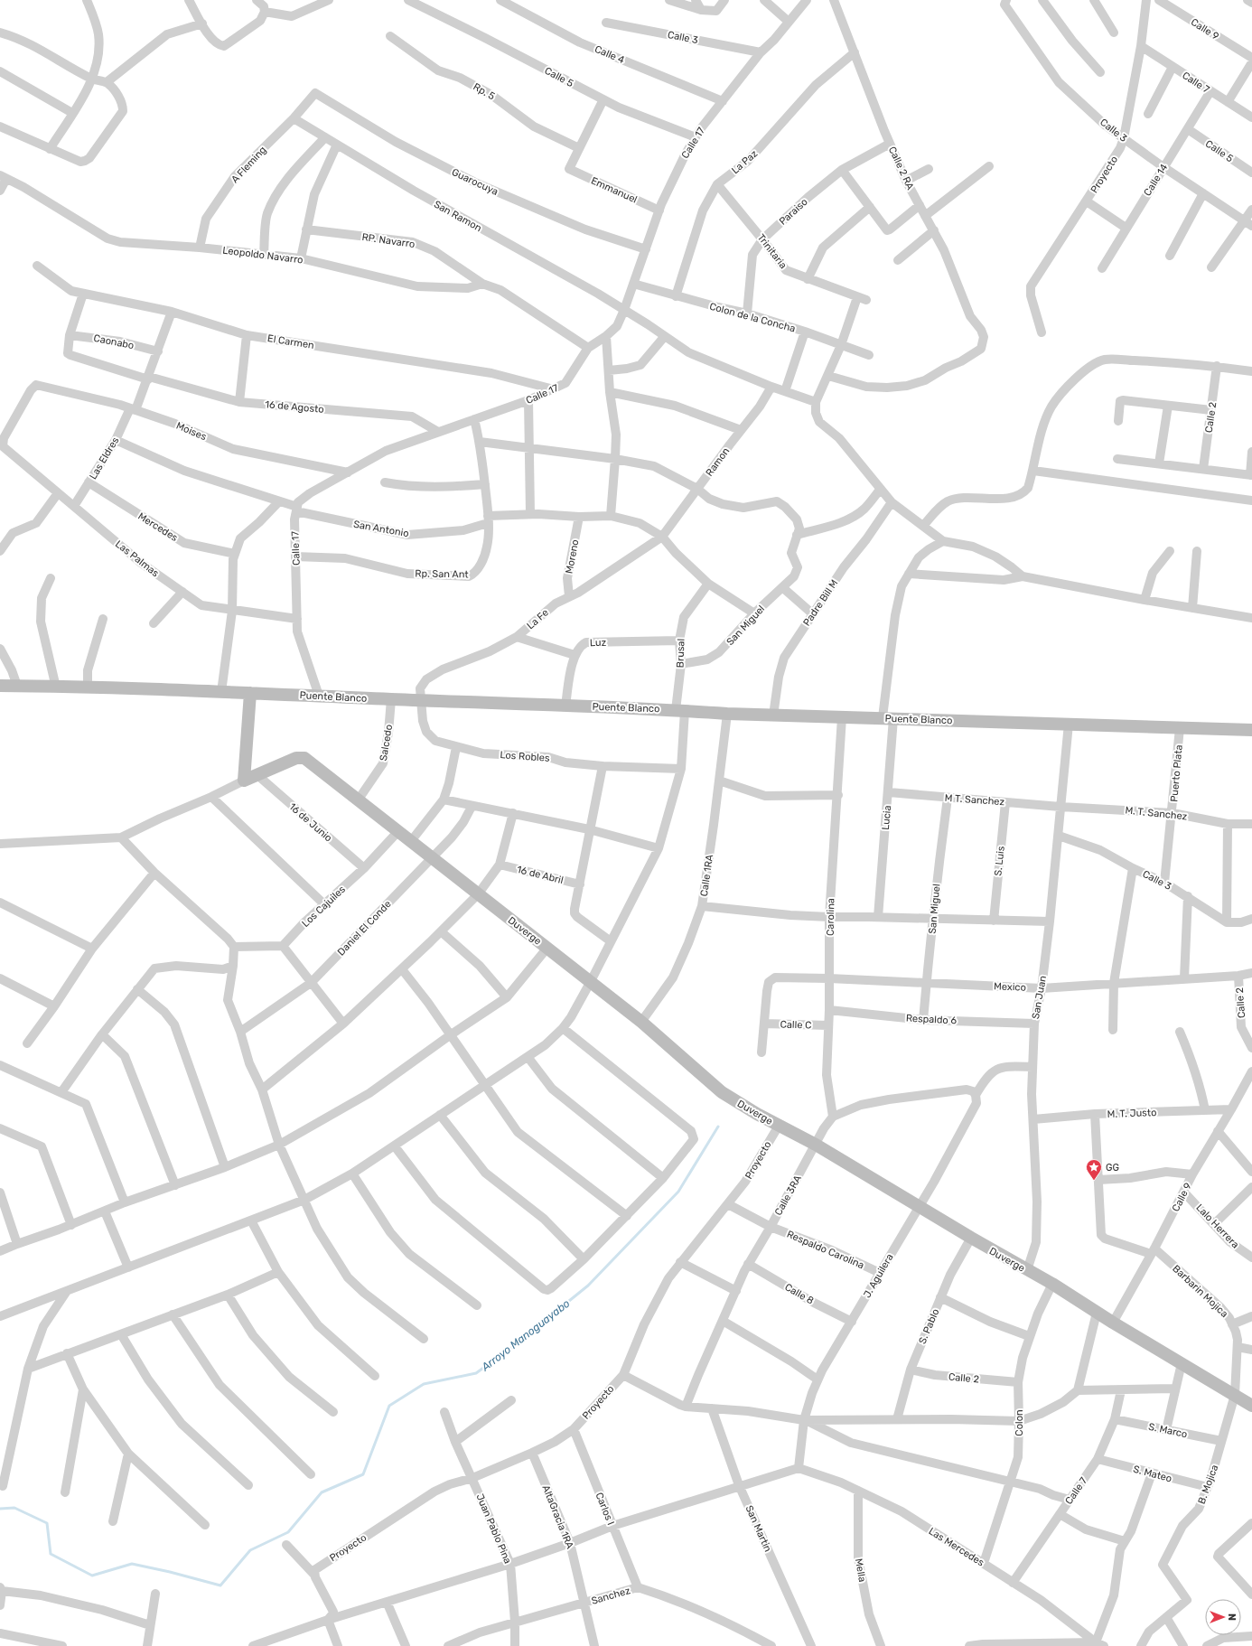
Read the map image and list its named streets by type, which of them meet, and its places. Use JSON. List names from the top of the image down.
{
  "streets": {
    "street": [
      "Calle 9",
      "Calle 3",
      "Calle 4",
      "Calle 5",
      "Calle 7",
      "Rp. 5",
      "Calle 17",
      "La Paz",
      "A Fleming",
      "Calle 2 RA",
      "Proyecto",
      "Calle 14",
      "Guarocuya",
      "Emmanuel",
      "Paraiso",
      "San Ramon",
      "RP. Navarro",
      "Trinitaria",
      "Leopoldo Navarro",
      "Colon de la Concha",
      "Caonabo",
      "El Carmen",
      "16 de Agosto",
      "Calle 2",
      "Moises",
      "Las Eldres",
      "Ramon",
      "Mercedes",
      "San Antonio",
      "Moreno",
      "Las Palmas",
      "Rp. San Ant",
      "Padre Bill M",
      "La Fe",
      "San Miguel",
      "Luz",
      "Brusal",
      "Puente Blanco",
      "Salcedo",
      "Los Robles",
      "Puerto Plata",
      "M T. Sanchez",
      "M. T. Sanchez",
      "Lucia",
      "16 de Junio",
      "S. Luis",
      "16 de Abril",
      "Calle 1RA",
      "Los Cajuiles",
      "Carolina",
      "Daniel El Conde",
      "Duverge",
      "Mexico",
      "San Juan",
      "Respaldo 6",
      "Calle C",
      "M. T. Justo",
      "Calle 3RA",
      "Lalo Herrera",
      "Respaldo Carolina",
      "J. Aguilera",
      "Barbarin Mojica",
      "Calle 8",
      "S. Pablo",
      "Colon",
      "S. Marco",
      "S. Mateo",
      "B. Mojica",
      "Carlos I",
      "AltaGracia 1RA",
      "Juan Pablo Pina",
      "San Martin",
      "Las Mercedes",
      "Mella",
      "Sanchez"
    ]
  },
  "crossings": [
    ["Calle 9", "Duverge"],
    ["Calle 9", "M. T. Justo"],
    ["Calle 9", "Lalo Herrera"],
    ["Calle 9", "Barbarin Mojica"],
    ["Calle 3", "Calle 17"],
    ["Calle 3", "Proyecto"],
    ["Calle 3", "Calle 14"],
    ["Calle 3", "Puerto Plata"],
    ["Calle 3", "San Juan"],
    ["Calle 4", "Calle 17"],
    ["Calle 5", "Calle 17"],
    ["Calle 5", "Calle 14"],
    ["Calle 7", "Proyecto"],
    ["Calle 7", "Calle 14"],
    ["Calle 7", "S. Marco"],
    ["Calle 7", "S. Mateo"],
    ["Calle 7", "Las Mercedes"],
    ["Rp. 5", "Emmanuel"],
    ["Calle 17", "Guarocuya"],
    ["Calle 17", "Emmanuel"],
    ["Calle 17", "San Ramon"],
    ["Calle 17", "RP. Navarro"],
    ["Calle 17", "Colon de la Concha"],
    ["Calle 17", "El Carmen"],
    ["Calle 17", "16 de Agosto"],
    ["Calle 17", "Moises"],
    ["Calle 17", "San Antonio"],
    ["Calle 17", "Las Palmas"],
    ["Calle 17", "Rp. San Ant"],
    ["Calle 17", "Puente Blanco"],
    ["La Paz", "Calle 2 RA"],
    ["La Paz", "Trinitaria"],
    ["La Paz", "Colon de la Concha"],
    ["A Fleming", "Guarocuya"],
    ["A Fleming", "San Ramon"],
    ["A Fleming", "Leopoldo Navarro"],
    ["Calle 2 RA", "Paraiso"],
    ["Proyecto", "Duverge"],
    ["Proyecto", "Respaldo Carolina"],
    ["Proyecto", "Carlos I"],
    ["Proyecto", "AltaGracia 1RA"],
    ["Proyecto", "Juan Pablo Pina"],
    ["Paraiso", "Trinitaria"],
    ["Paraiso", "Colon de la Concha"],
    ["San Ramon", "Ramon"],
    ["RP. Navarro", "Leopoldo Navarro"],
    ["Trinitaria", "Colon de la Concha"],
    ["Caonabo", "16 de Agosto"],
    ["Caonabo", "Las Eldres"],
    ["El Carmen", "Las Eldres"],
    ["16 de Agosto", "Las Eldres"],
    ["Calle 2", "Mexico"],
    ["Calle 2", "S. Pablo"],
    ["Calle 2", "Colon"],
    ["Moises", "Las Eldres"],
    ["Moises", "Las Palmas"],
    ["Las Eldres", "Mercedes"],
    ["Las Eldres", "San Antonio"],
    ["Las Eldres", "Las Palmas"],
    ["Ramon", "San Antonio"],
    ["Ramon", "La Fe"],
    ["San Antonio", "Moreno"],
    ["San Antonio", "Rp. San Ant"],
    ["San Antonio", "La Fe"],
    ["San Antonio", "San Miguel"],
    ["San Antonio", "Brusal"],
    ["Moreno", "La Fe"],
    ["Padre Bill M", "Puente Blanco"],
    ["La Fe", "Puente Blanco"],
    ["La Fe", "Los Robles"],
    ["San Miguel", "Brusal"],
    ["San Miguel", "M T. Sanchez"],
    ["San Miguel", "Mexico"],
    ["San Miguel", "Respaldo 6"],
    ["Luz", "Brusal"],
    ["Brusal", "Puente Blanco"],
    ["Brusal", "Los Robles"],
    ["Brusal", "Duverge"],
    ["Puente Blanco", "Salcedo"],
    ["Puente Blanco", "Los Robles"],
    ["Puente Blanco", "Puerto Plata"],
    ["Puente Blanco", "Lucia"],
    ["Puente Blanco", "Calle 1RA"],
    ["Puente Blanco", "Carolina"],
    ["Puente Blanco", "San Juan"],
    ["Salcedo", "Duverge"],
    ["Puerto Plata", "M. T. Sanchez"],
    ["M T. Sanchez", "M. T. Sanchez"],
    ["M T. Sanchez", "Lucia"],
    ["M T. Sanchez", "S. Luis"],
    ["M T. Sanchez", "San Juan"],
    ["M. T. Sanchez", "San Juan"],
    ["16 de Junio", "Los Cajuiles"],
    ["16 de Junio", "Duverge"],
    ["Calle 1RA", "Duverge"],
    ["Los Cajuiles", "Duverge"],
    ["Carolina", "Mexico"],
    ["Carolina", "Respaldo 6"],
    ["Carolina", "Calle C"],
    ["Carolina", "Calle 3RA"],
    ["Daniel El Conde", "Duverge"],
    ["Duverge", "San Juan"],
    ["Duverge", "Calle 3RA"],
    ["Duverge", "J. Aguilera"],
    ["Duverge", "S. Pablo"],
    ["Duverge", "Colon"],
    ["Duverge", "B. Mojica"],
    ["Mexico", "San Juan"],
    ["Mexico", "Calle C"],
    ["San Juan", "Respaldo 6"],
    ["San Juan", "M. T. Justo"],
    ["Calle 3RA", "Respaldo Carolina"],
    ["Calle 3RA", "Calle 8"],
    ["Respaldo Carolina", "J. Aguilera"],
    ["J. Aguilera", "Calle 8"],
    ["J. Aguilera", "Las Mercedes"],
    ["Barbarin Mojica", "B. Mojica"],
    ["Colon", "Las Mercedes"],
    ["S. Marco", "B. Mojica"],
    ["S. Mateo", "B. Mojica"],
    ["Carlos I", "Sanchez"],
    ["AltaGracia 1RA", "Sanchez"],
    ["Juan Pablo Pina", "Sanchez"],
    ["Las Mercedes", "Mella"]
  ],
  "water": ["Arroyo Manoguayabo"],
  "places": {
    "place": ["GG"]
  },
  "north": "right"
}
